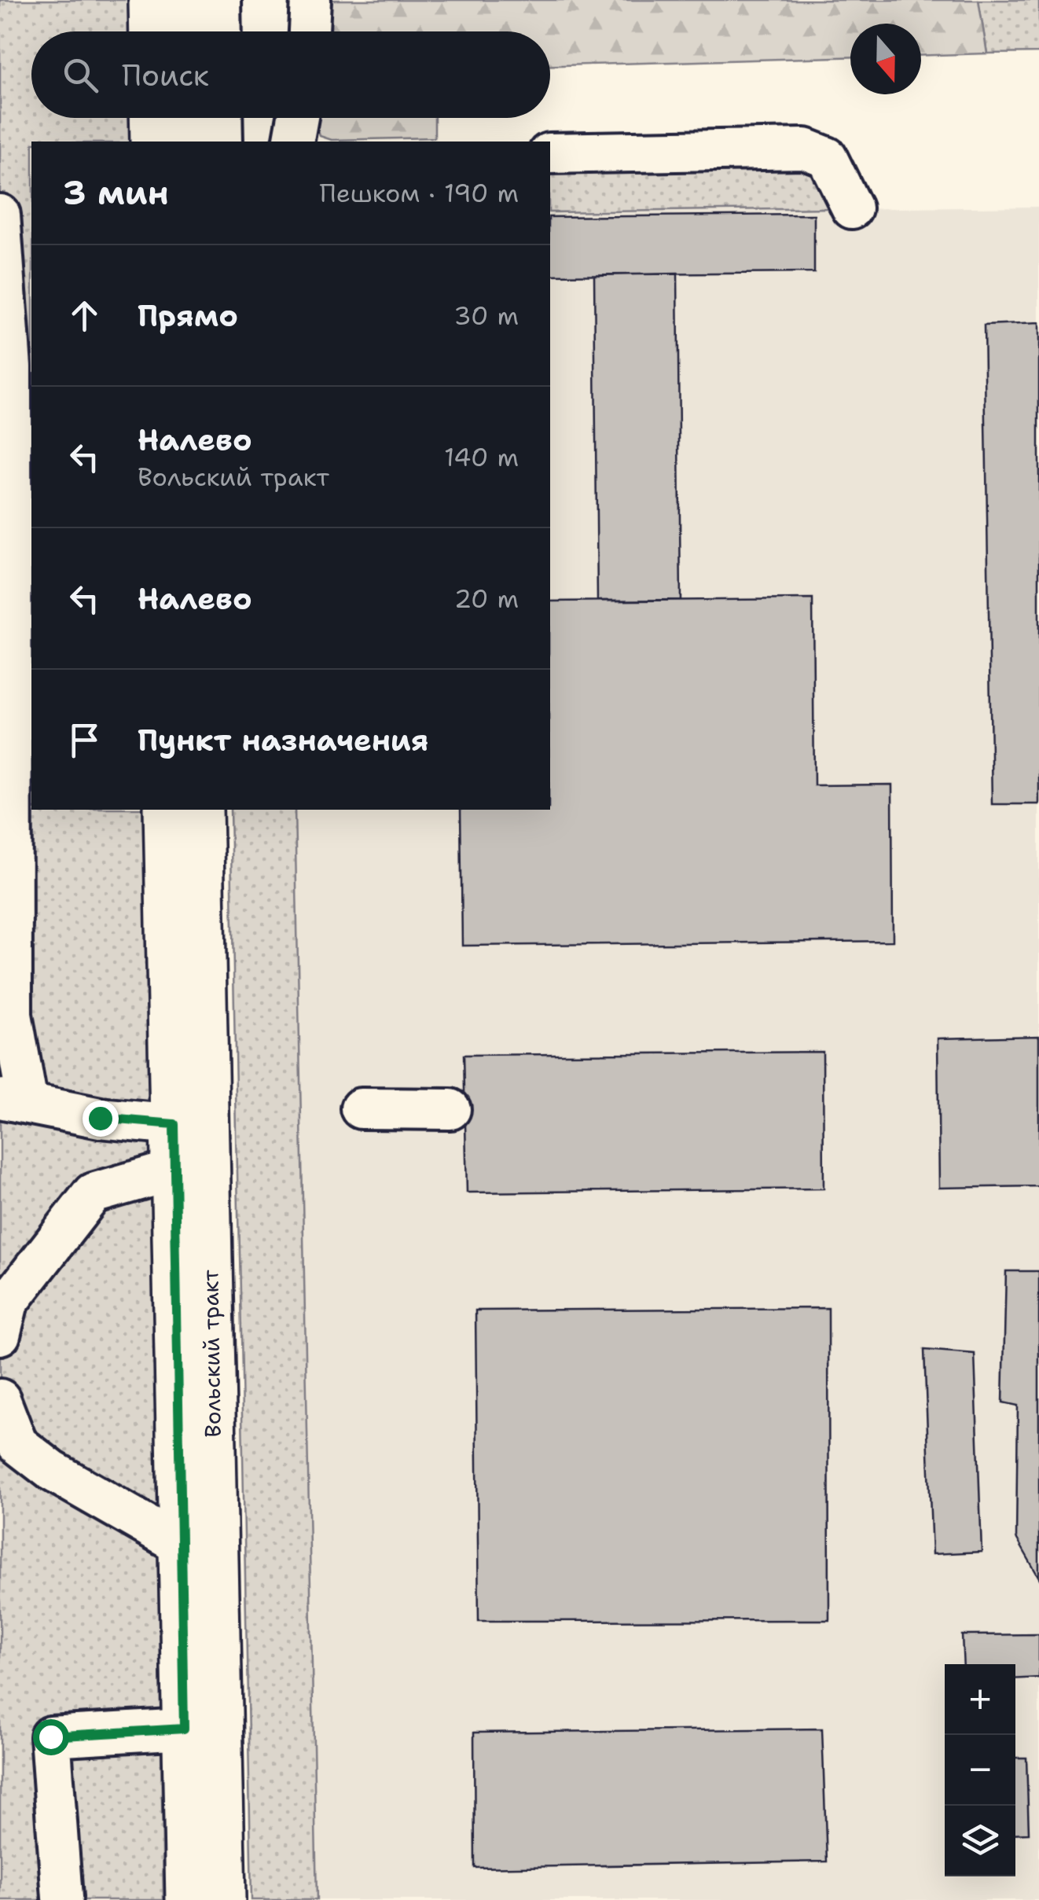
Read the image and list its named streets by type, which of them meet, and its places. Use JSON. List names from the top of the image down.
{
  "streets": {
    "main road": ["Вольский тракт"]
  },
  "north": "bottom",
  "page": {
    "search": "Поиск",
    "heading": ["3 мин", "Пешком · 190 m"],
    "list": [
      ["Прямо", "30 m"],
      ["Налево", "Вольский тракт", "140 m"],
      ["Налево", "20 m"],
      "Пункт назначения"
    ],
    "map_buttons": ["+", "−"]
  }
}
